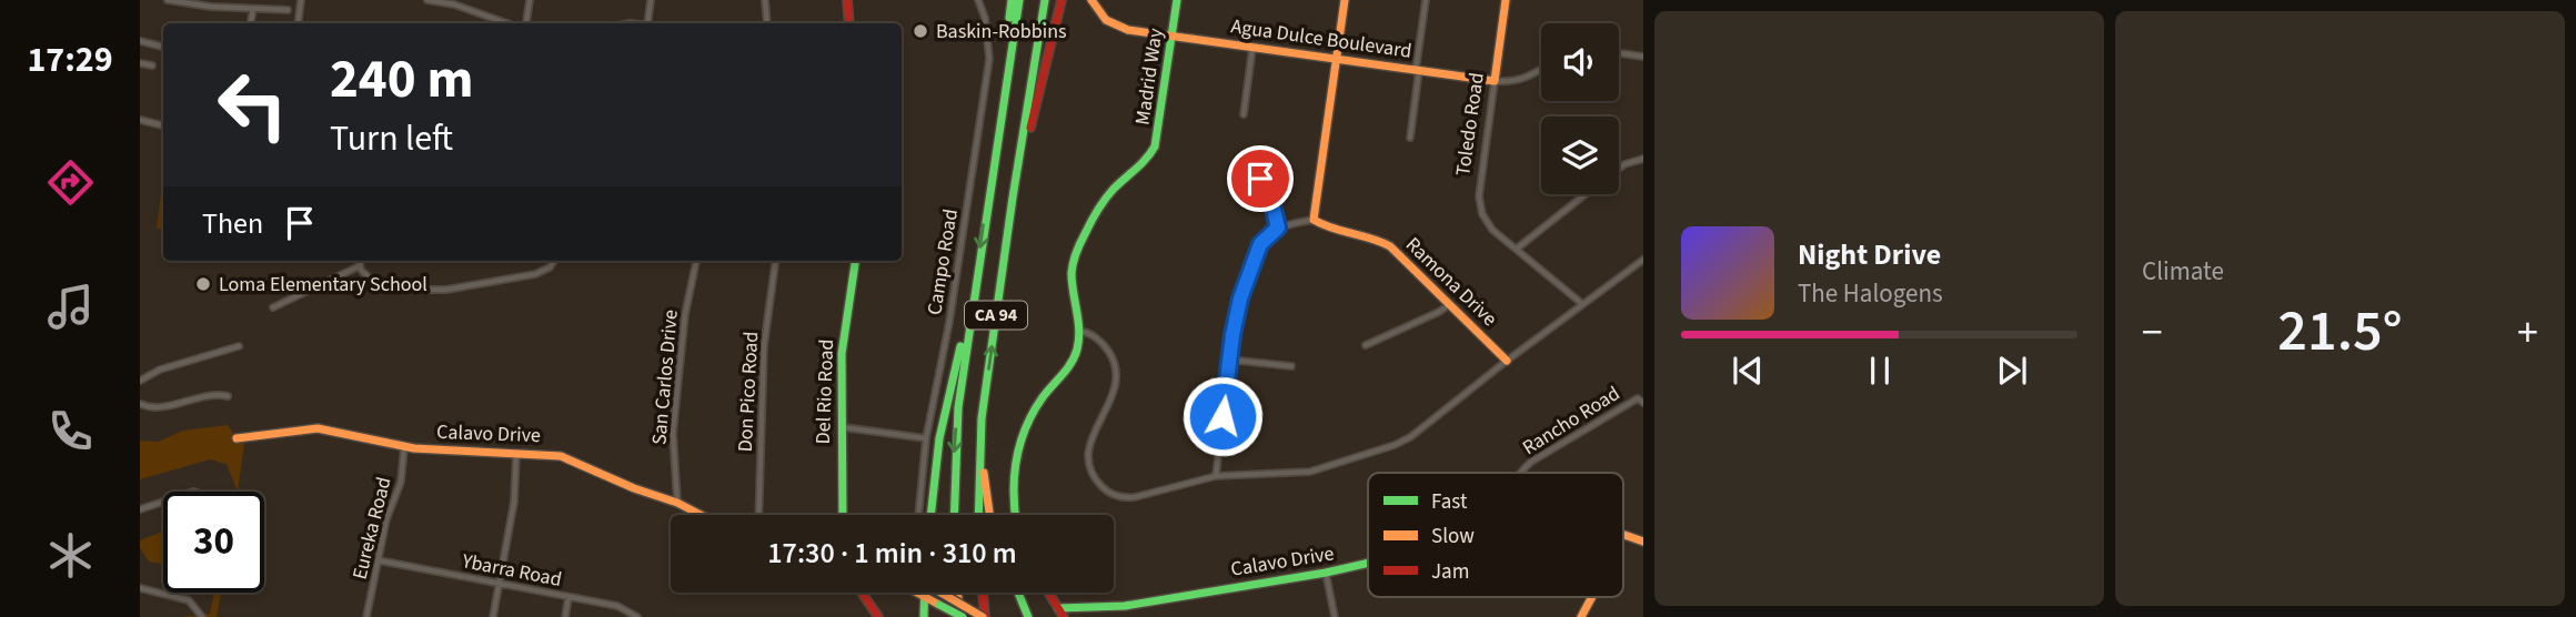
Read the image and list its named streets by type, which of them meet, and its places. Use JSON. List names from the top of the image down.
{
  "streets": {
    "main road": [
      "Agua Dulce Boulevard",
      "Madrid Way",
      "Toledo Road",
      "Ramona Drive",
      "CA 94",
      "Del Rio Road",
      "Calavo Drive"
    ],
    "street": [
      "Campo Road",
      "San Carlos Drive",
      "Don Pico Road",
      "Rancho Road",
      "Eureka Road",
      "Ybarra Road"
    ]
  },
  "crossings": [
    ["Agua Dulce Boulevard", "Madrid Way"],
    ["Agua Dulce Boulevard", "Toledo Road"],
    ["San Carlos Drive", "Calavo Drive"],
    ["Calavo Drive", "Eureka Road"],
    ["Eureka Road", "Ybarra Road"]
  ],
  "places": ["Baskin-Robbins", "Loma Elementary School"],
  "legend": ["Fast", "Slow", "Jam"],
  "page": {
    "tabs": "17:29",
    "tile": "Climate",
    "turn": ["240 m", "Turn left"],
    "then": "Then",
    "song": ["Night Drive", "The Halogens"],
    "heat": ["−", "21.5°", "+"],
    "limit": "30",
    "trip": "17:30 · 1 min · 310 m"
  }
}
